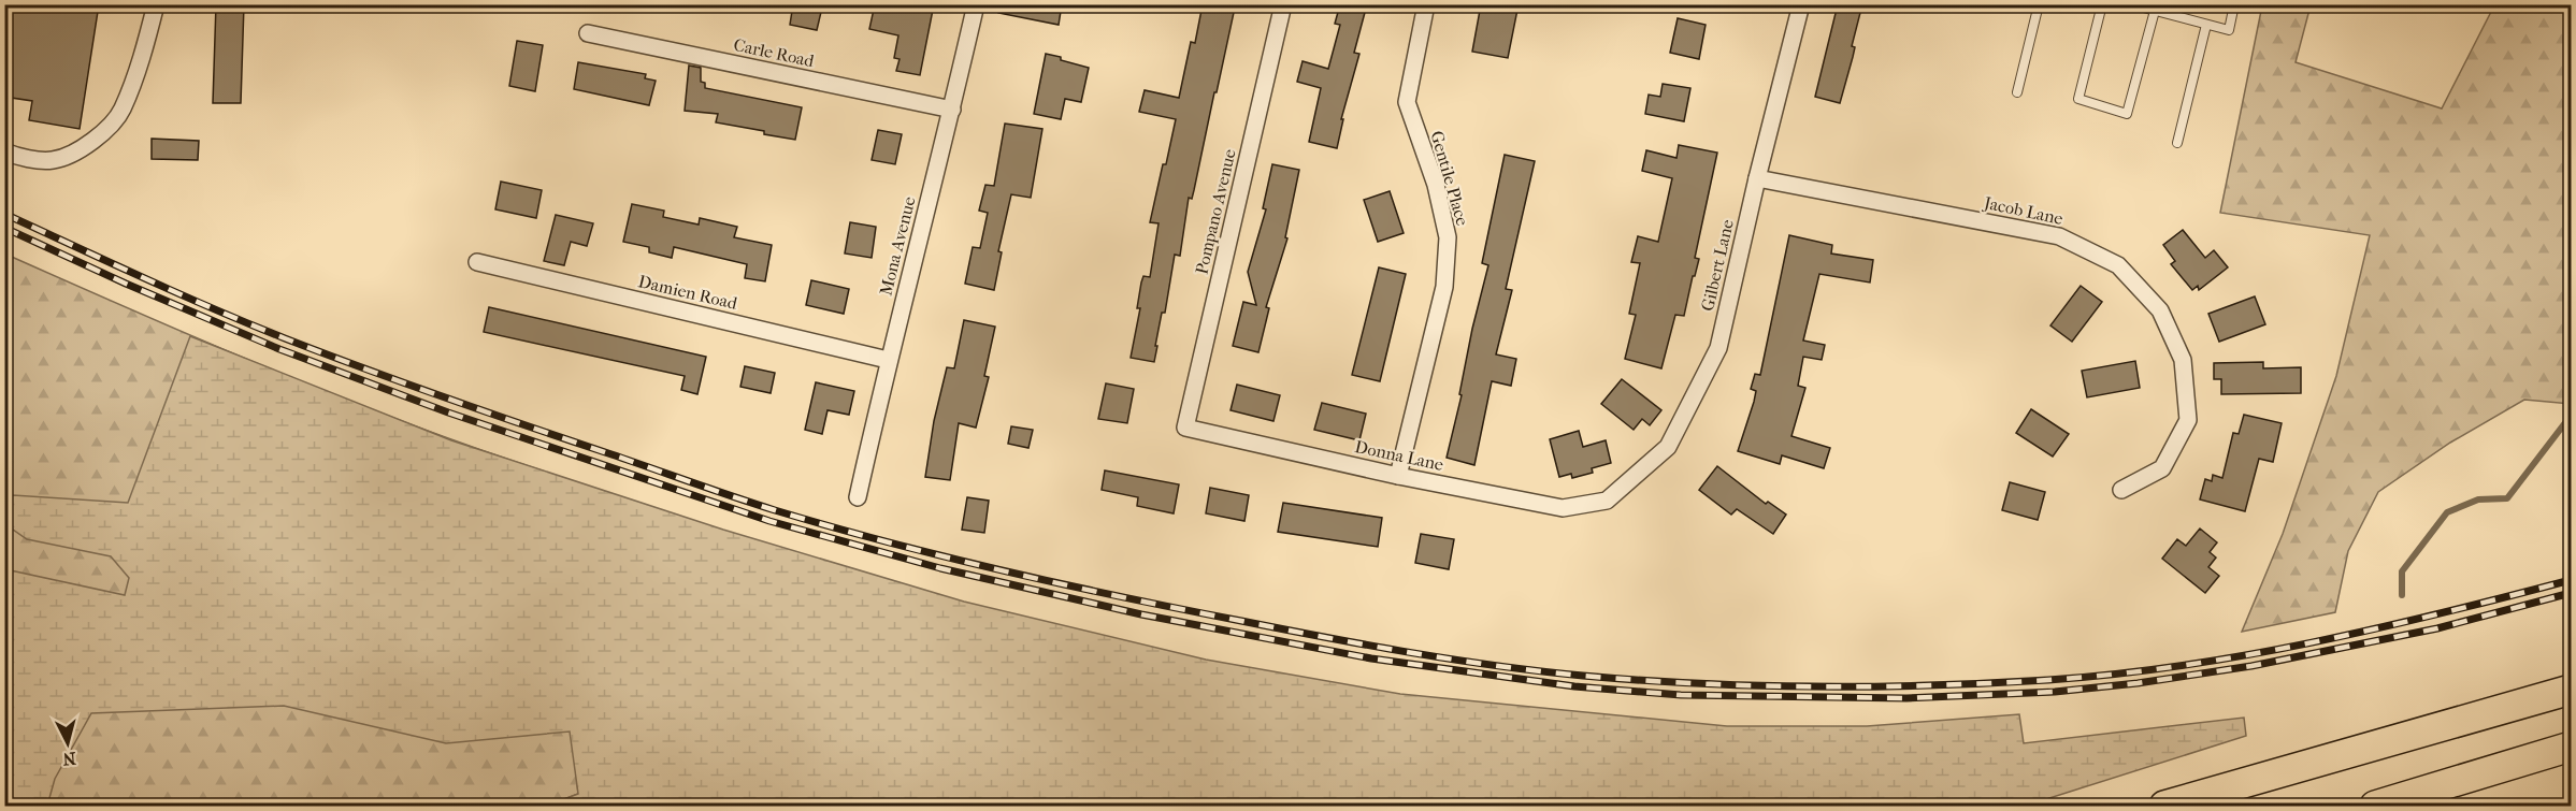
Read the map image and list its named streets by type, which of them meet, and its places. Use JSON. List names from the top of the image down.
{
  "streets": {
    "street": [
      "Carle Road",
      "Gentile Place",
      "Jacob Lane",
      "Pompano Avenue",
      "Mona Avenue",
      "Gilbert Lane",
      "Damien Road",
      "Donna Lane"
    ]
  },
  "crossings": [
    ["Carle Road", "Mona Avenue"],
    ["Gentile Place", "Donna Lane"],
    ["Jacob Lane", "Gilbert Lane"],
    ["Pompano Avenue", "Donna Lane"],
    ["Mona Avenue", "Damien Road"],
    ["Gilbert Lane", "Donna Lane"]
  ],
  "north": "bottom"
}
